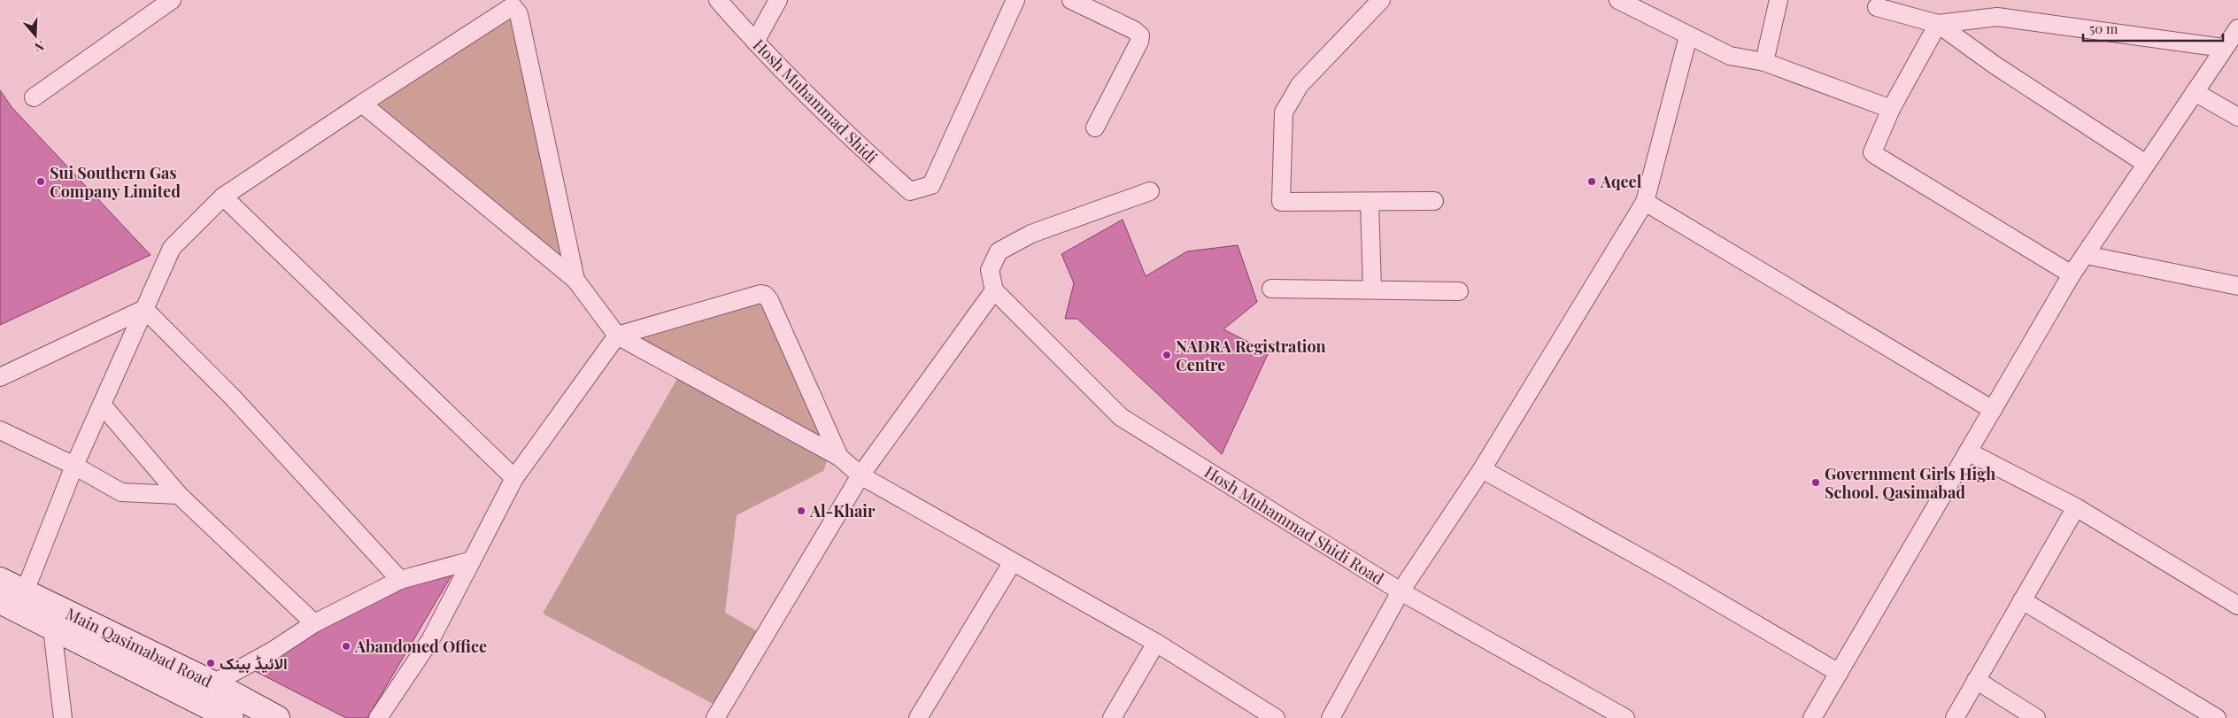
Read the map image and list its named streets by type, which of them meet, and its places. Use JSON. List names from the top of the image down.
{
  "streets": {
    "main road": ["Main Qasimabad Road"],
    "street": ["Hosh Muhammad Shidi", "Hosh Muhammad Shidi Road"]
  },
  "places": [
    "Sui Southern Gas Company Limited",
    "Aqeel",
    "NADRA Registration Centre",
    "Government Girls High School, Qasimabad",
    "Al-Khair",
    "Abandoned Office",
    "الائیڈ بینک"
  ],
  "scale_bar": "50 m",
  "north": "bottom"
}
